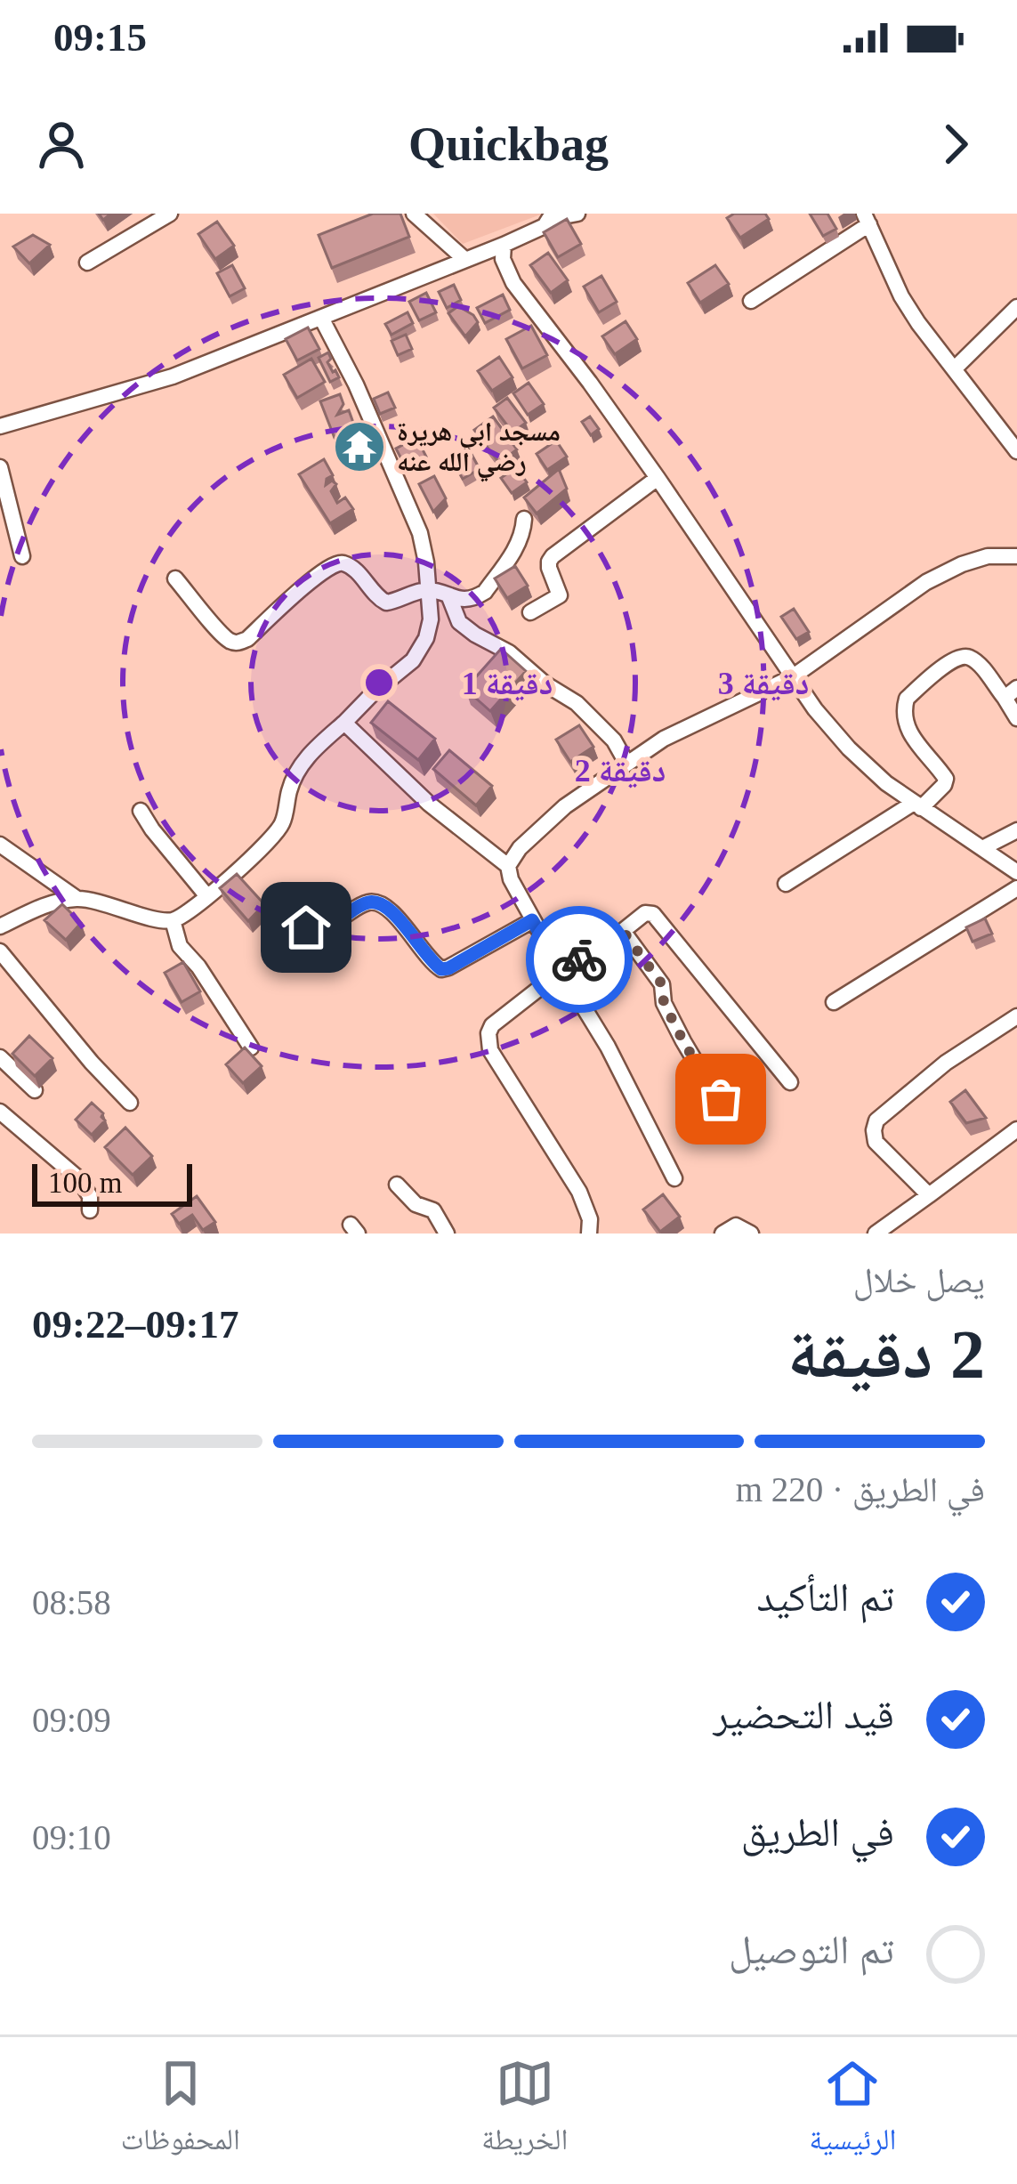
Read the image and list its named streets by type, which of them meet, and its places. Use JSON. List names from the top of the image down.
{
  "places": {
    "temple": ["مسجد ابي هريرة رضي الله عنه"]
  },
  "scale_bar": "100 m",
  "page": {
    "status": "09:15",
    "header": "Quickbag",
    "scale": "100 m",
    "heading": ["2 دقيقة", "يصل خلال", "09:17–09:22"],
    "bar": "في الطريق · 220 m",
    "list": [
      ["تم التأكيد", "08:58"],
      ["قيد التحضير", "09:09"],
      ["في الطريق", "09:10"],
      "تم التوصيل"
    ],
    "tabs": ["الرئيسية", "الخريطة", "المحفوظات"]
  },
  "rings": ["1 دقيقة", "3 دقيقة", "2 دقيقة"]
}
